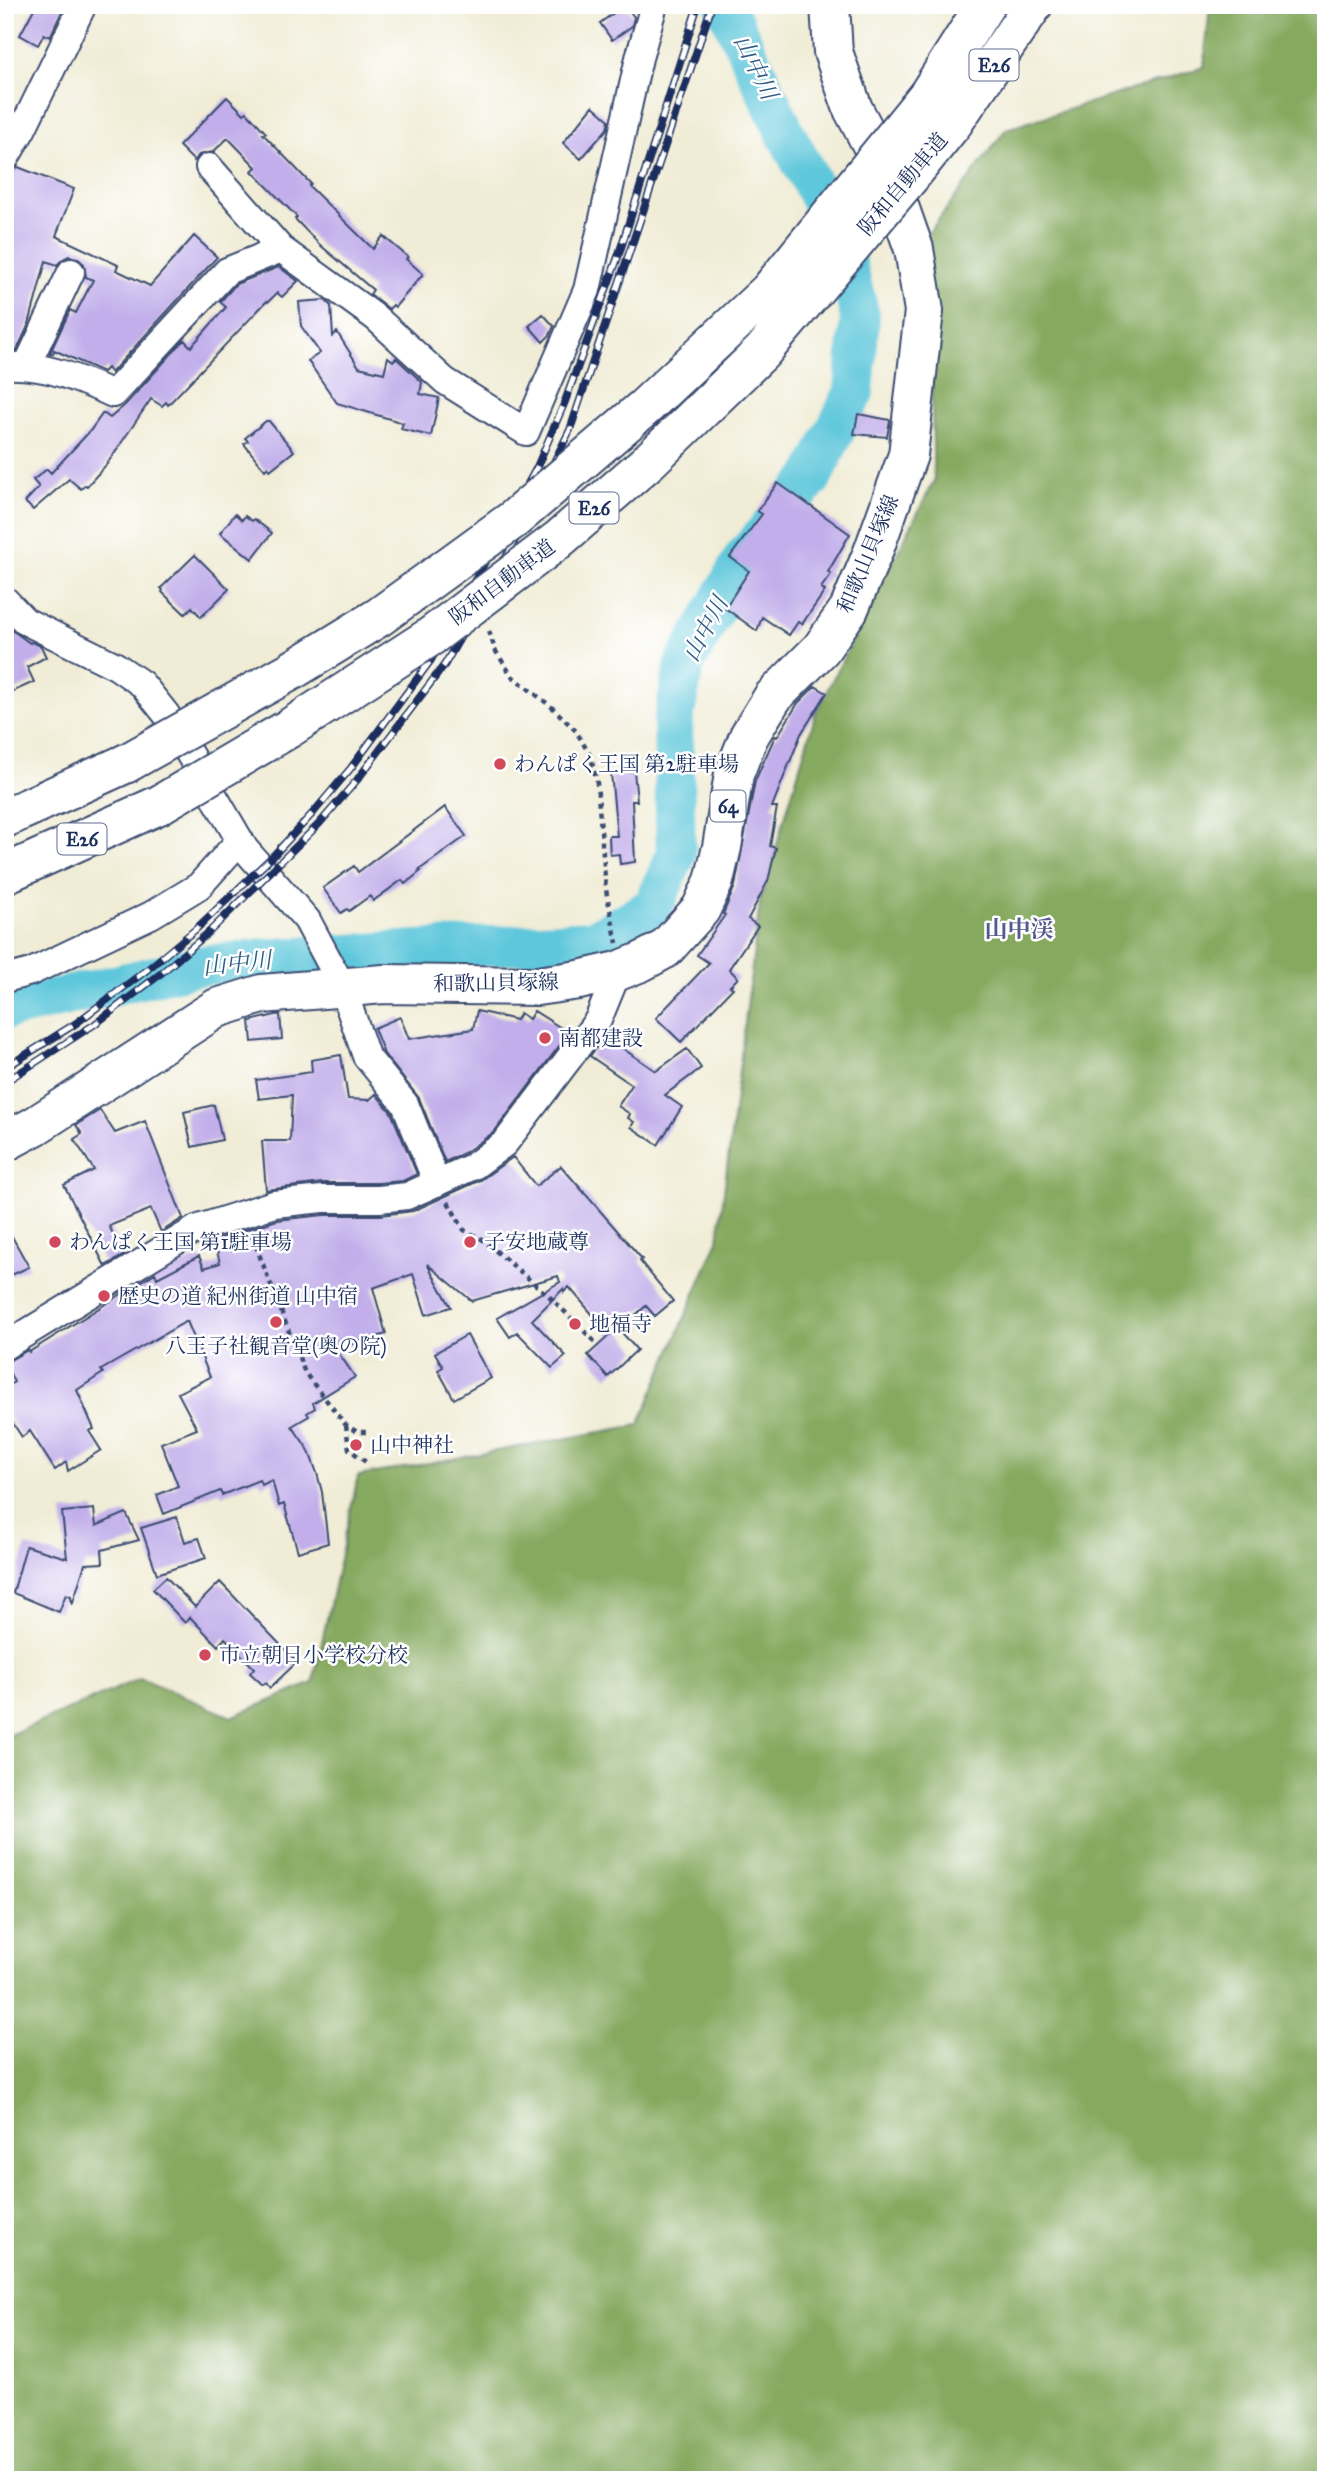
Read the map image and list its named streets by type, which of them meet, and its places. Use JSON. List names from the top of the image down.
{
  "streets": {
    "main road": [
      "E26",
      "阪和自動車道",
      "和歌山貝塚線",
      "64"
    ]
  },
  "districts": ["山中渓"],
  "water": ["山中川"],
  "places": [
    "わんぱく王国 第2駐車場",
    "南都建設",
    "わんぱく王国 第1駐車場",
    "子安地蔵尊",
    "歴史の道 紀州街道 山中宿",
    "八王子社観音堂(奥の院)",
    "地福寺",
    "山中神社",
    "市立朝日小学校分校"
  ]
}
